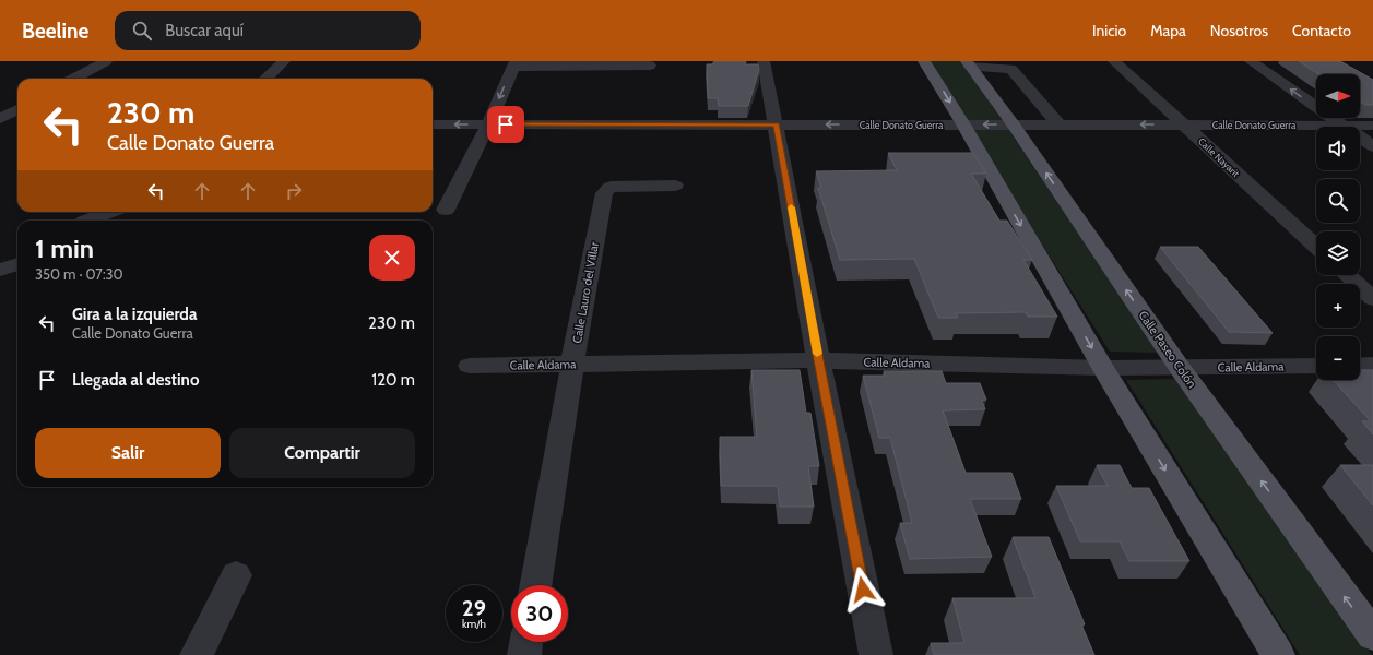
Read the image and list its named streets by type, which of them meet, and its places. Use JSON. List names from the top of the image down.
{
  "streets": {
    "main road": ["Calle Paseo Colón"],
    "street": [
      "Calle Donato Guerra",
      "Calle Nayarit",
      "Calle Lauro del Villar",
      "Calle Aldama"
    ]
  },
  "crossings": [
    ["Calle Donato Guerra", "Calle Nayarit"],
    ["Calle Donato Guerra", "Calle Paseo Colón"],
    ["Calle Lauro del Villar", "Calle Aldama"],
    ["Calle Paseo Colón", "Calle Aldama"]
  ],
  "one_way": ["Calle Donato Guerra"],
  "north": "right",
  "page": {
    "header": "Beeline",
    "search": "Buscar aquí",
    "nav": [
      "Inicio",
      "Mapa",
      "Nosotros",
      "Contacto"
    ],
    "map_buttons": ["+", "−"],
    "turn": ["230 m", "Calle Donato Guerra"],
    "heading": ["1 min", "350 m · 07:30"],
    "list": [
      {
        "name": "Gira a la izquierda",
        "note": "Calle Donato Guerra",
        "value": "230 m"
      },
      {
        "name": "Llegada al destino",
        "value": "120 m"
      }
    ],
    "buttons": ["Salir", "Compartir"],
    "speed": "29 km/h",
    "limit": "30"
  }
}
